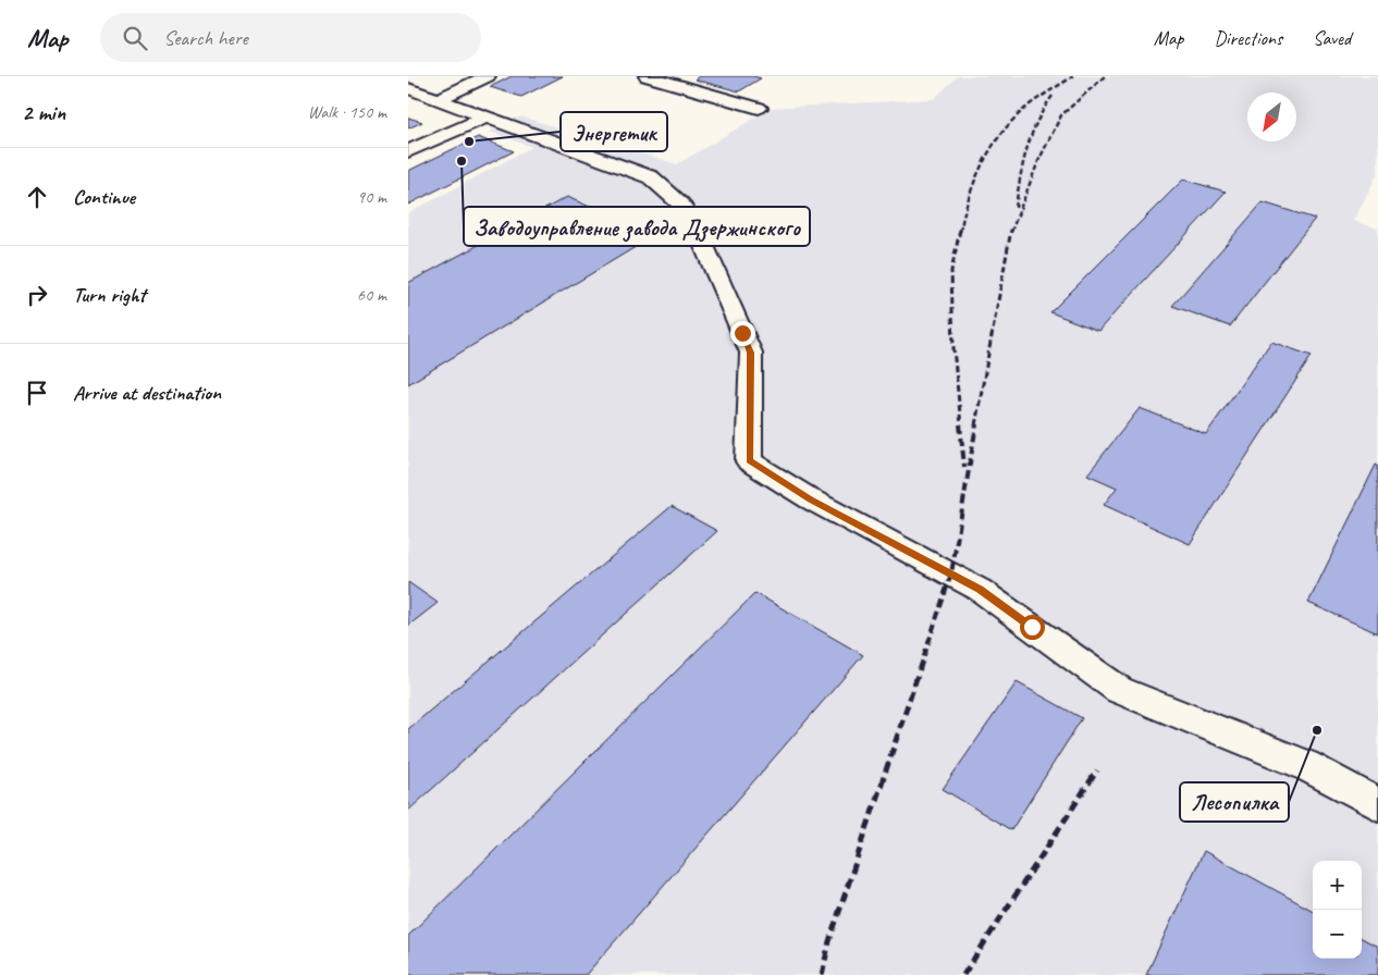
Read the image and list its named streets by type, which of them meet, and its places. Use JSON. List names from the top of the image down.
{
  "places": ["Энергетик", "Заводоуправление завода Дзержинского", "Лесопилка"],
  "north": "bottom left",
  "page": {
    "header": "Map",
    "search": "Search here",
    "nav": ["Map", "Directions", "Saved"],
    "heading": ["2 min", "Walk · 150 m"],
    "list": [
      ["Continue", "90 m"],
      ["Turn right", "60 m"],
      "Arrive at destination"
    ],
    "map_buttons": ["+", "−"]
  }
}
